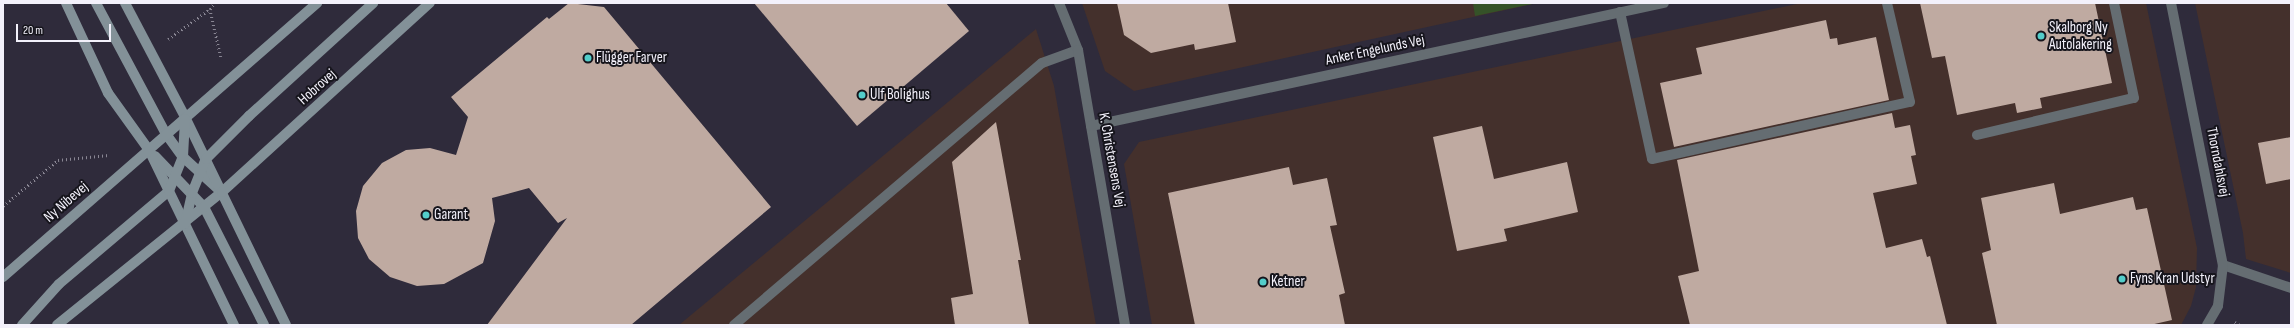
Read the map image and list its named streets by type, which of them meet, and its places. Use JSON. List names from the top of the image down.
{
  "streets": {
    "main road": ["Hobrovej", "Ny Nibevej"],
    "street": ["Anker Engelunds Vej", "K. Christensens Vej", "Thorndahlsvej"]
  },
  "crossings": [
    ["Anker Engelunds Vej", "K. Christensens Vej"]
  ],
  "places": [
    "Skalborg Ny Autolakering",
    "Flügger Farver",
    "Ulf Bolighus",
    "Garant",
    "Fyns Kran Udstyr",
    "Ketner"
  ],
  "scale_bar": "20 m"
}
